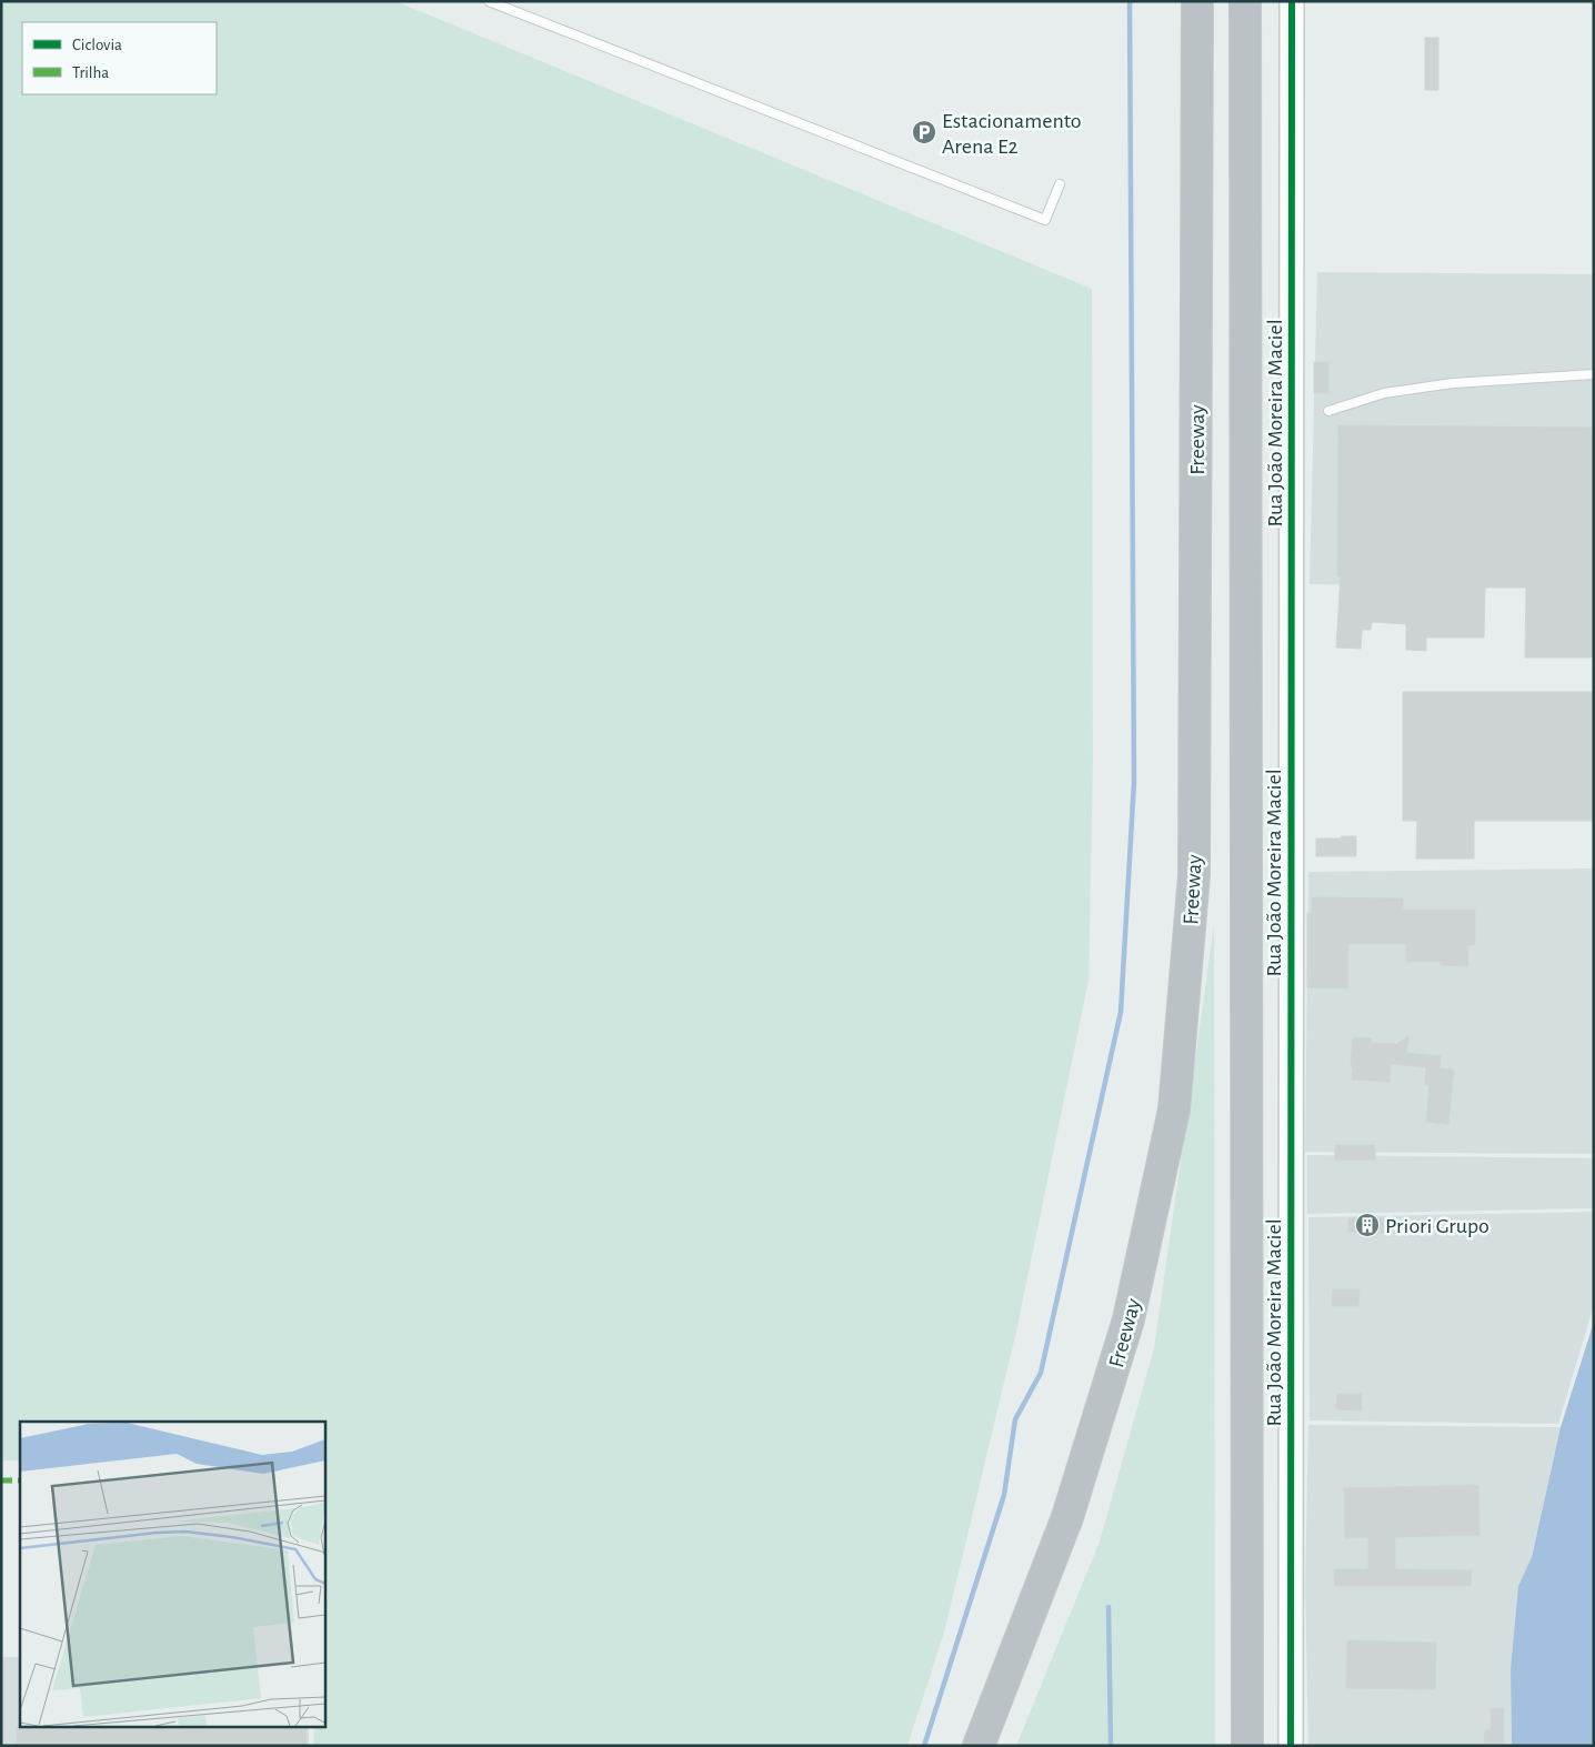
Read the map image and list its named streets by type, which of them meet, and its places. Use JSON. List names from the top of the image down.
{
  "streets": {
    "highway": ["Freeway"],
    "street": ["Rua João Moreira Maciel"]
  },
  "places": {
    "parking": ["Estacionamento Arena E2"],
    "building": ["Priori Grupo"]
  },
  "legend": ["Ciclovia", "Trilha"]
}
